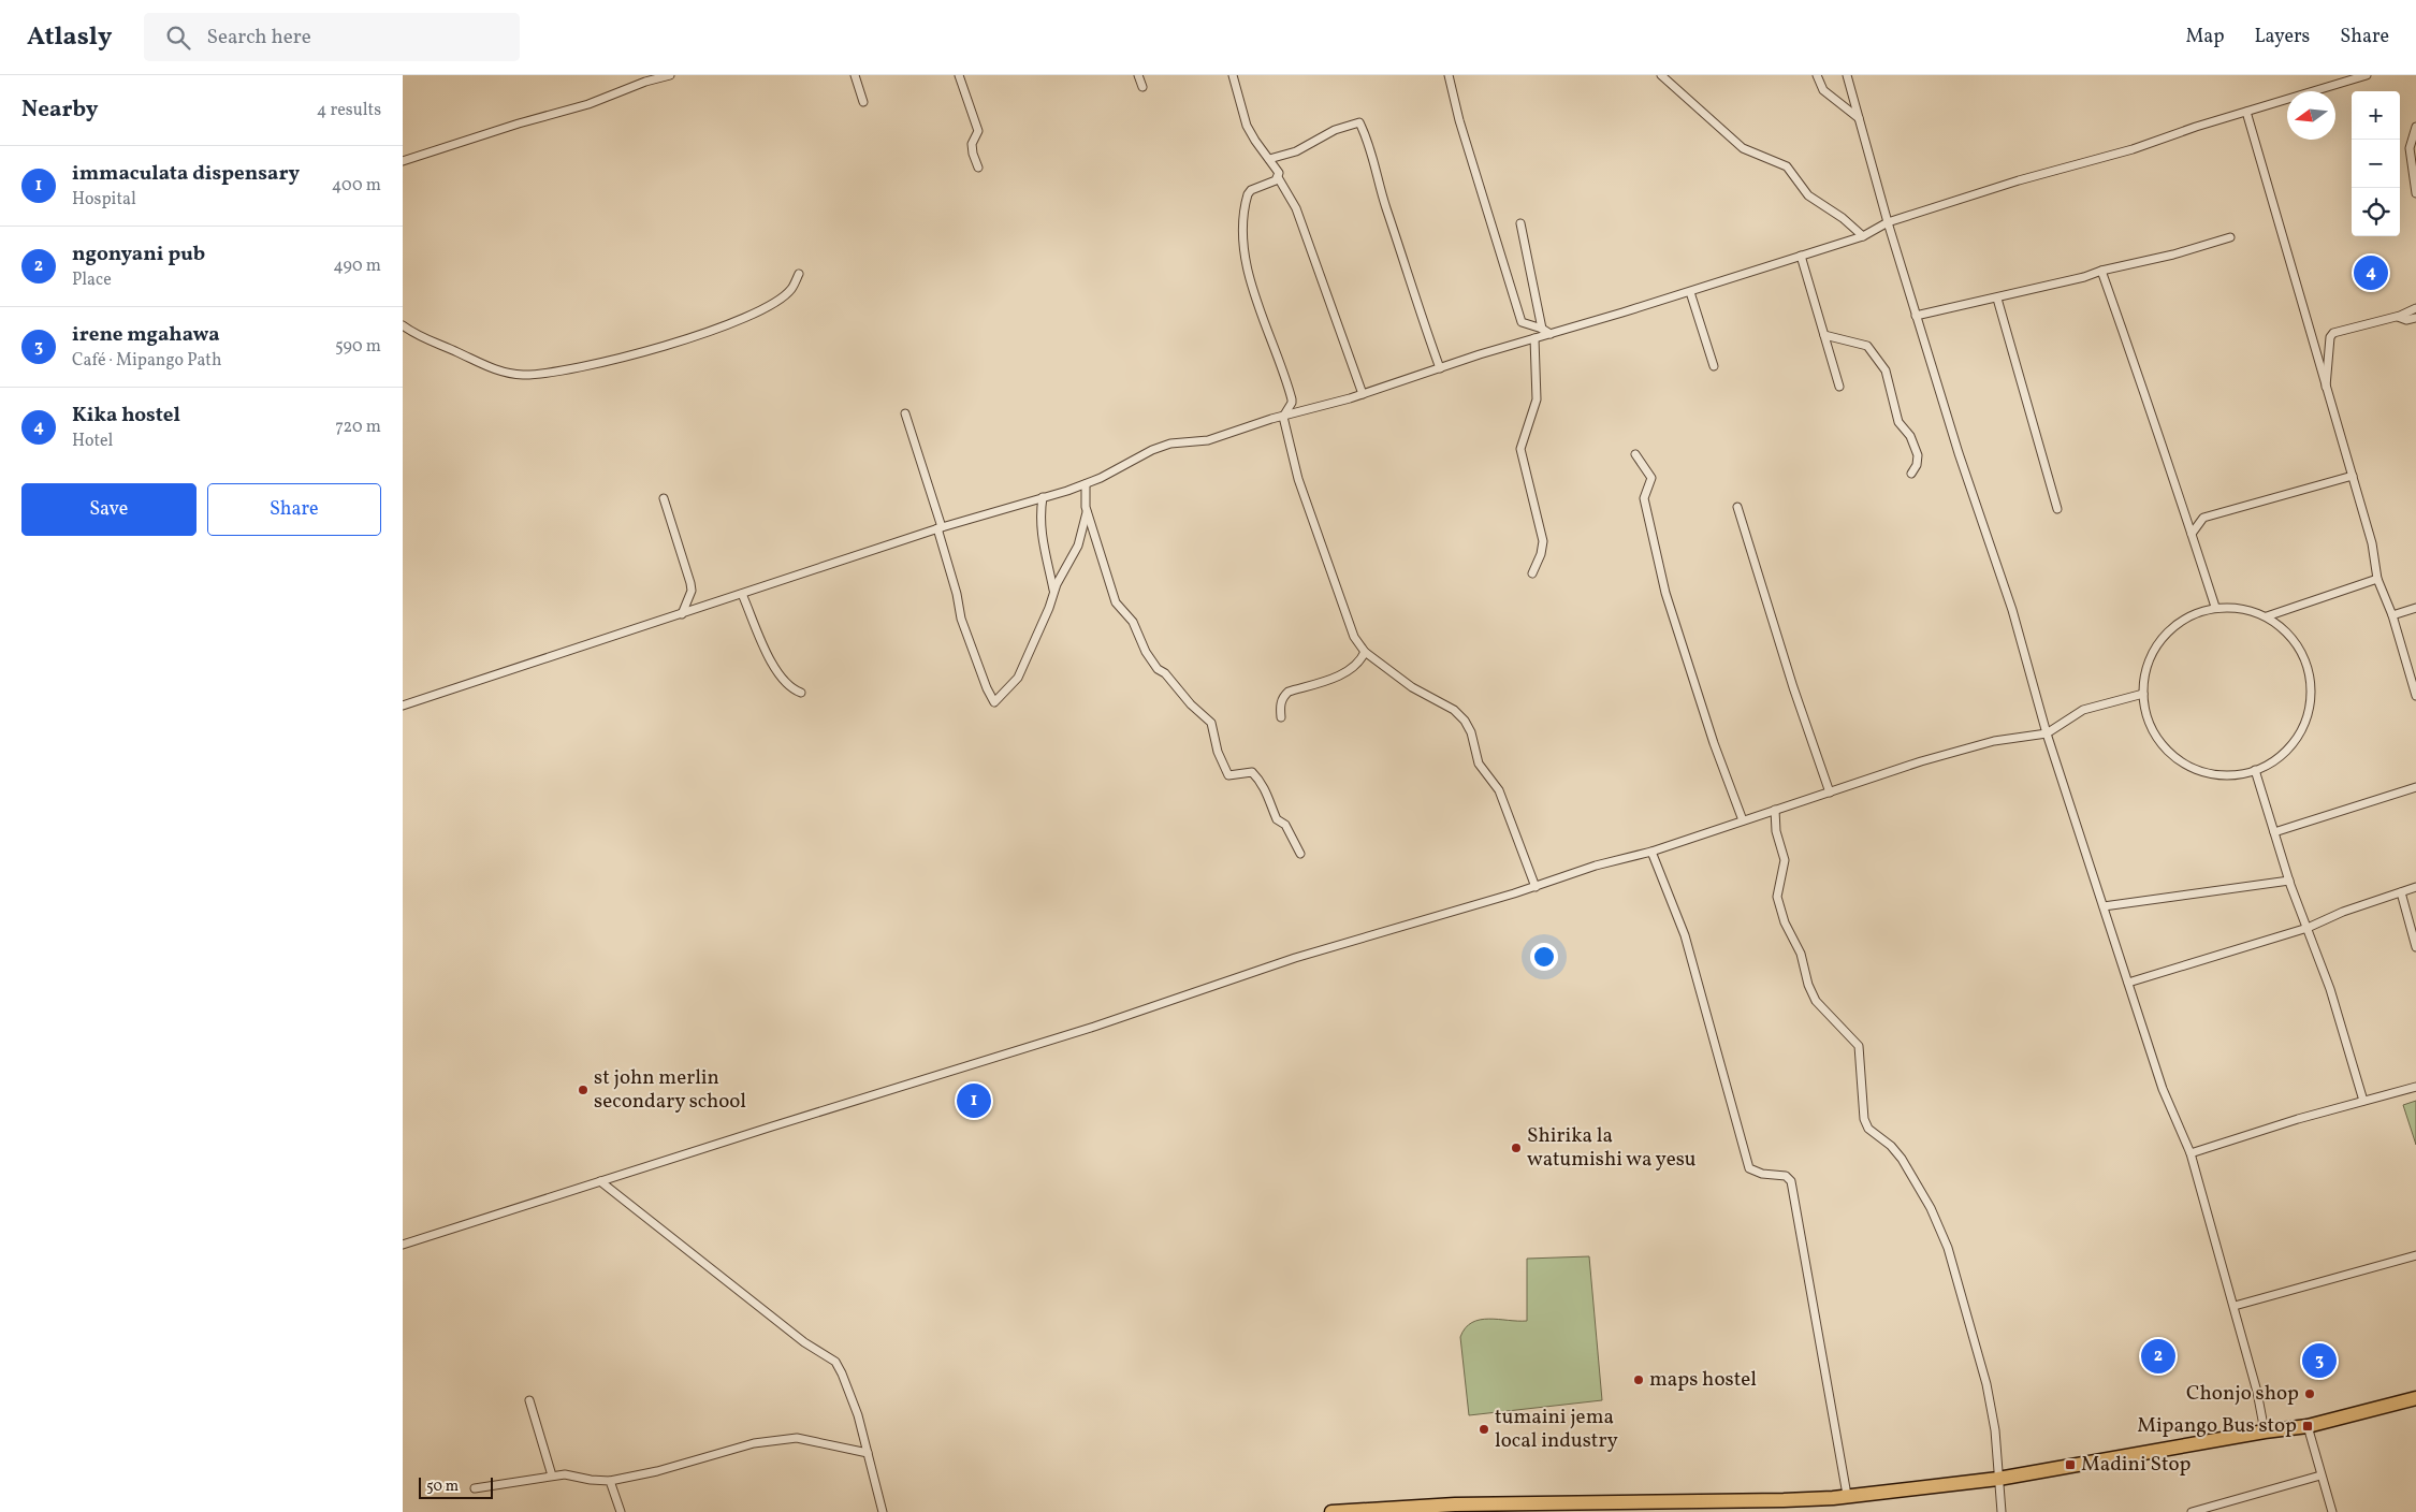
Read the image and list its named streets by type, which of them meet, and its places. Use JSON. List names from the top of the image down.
{
  "places": {
    "other": [
      "st john merlin secondary school",
      "Shirika la watumishi wa yesu",
      "maps hostel",
      "Chonjo shop",
      "tumaini jema local industry"
    ],
    "transit": ["Mipango Bus stop", "Madini Stop"]
  },
  "scale_bar": "50 m",
  "north": "left",
  "page": {
    "header": "Atlasly",
    "search": "Search here",
    "nav": ["Map", "Layers", "Share"],
    "heading": ["Nearby", "4 results"],
    "map_buttons": ["+", "−"],
    "list": [
      {
        "mark": "1",
        "name": "immaculata dispensary",
        "note": "Hospital",
        "value": "400 m"
      },
      {
        "mark": "2",
        "name": "ngonyani pub",
        "note": "Place",
        "value": "490 m"
      },
      {
        "mark": "3",
        "name": "irene mgahawa",
        "note": "Café · Mipango Path",
        "value": "590 m"
      },
      {
        "mark": "4",
        "name": "Kika hostel",
        "note": "Hotel",
        "value": "720 m"
      }
    ],
    "pins": [
      "4",
      "1",
      "2",
      "3"
    ],
    "buttons": ["Save", "Share"],
    "scale": "50 m"
  }
}
